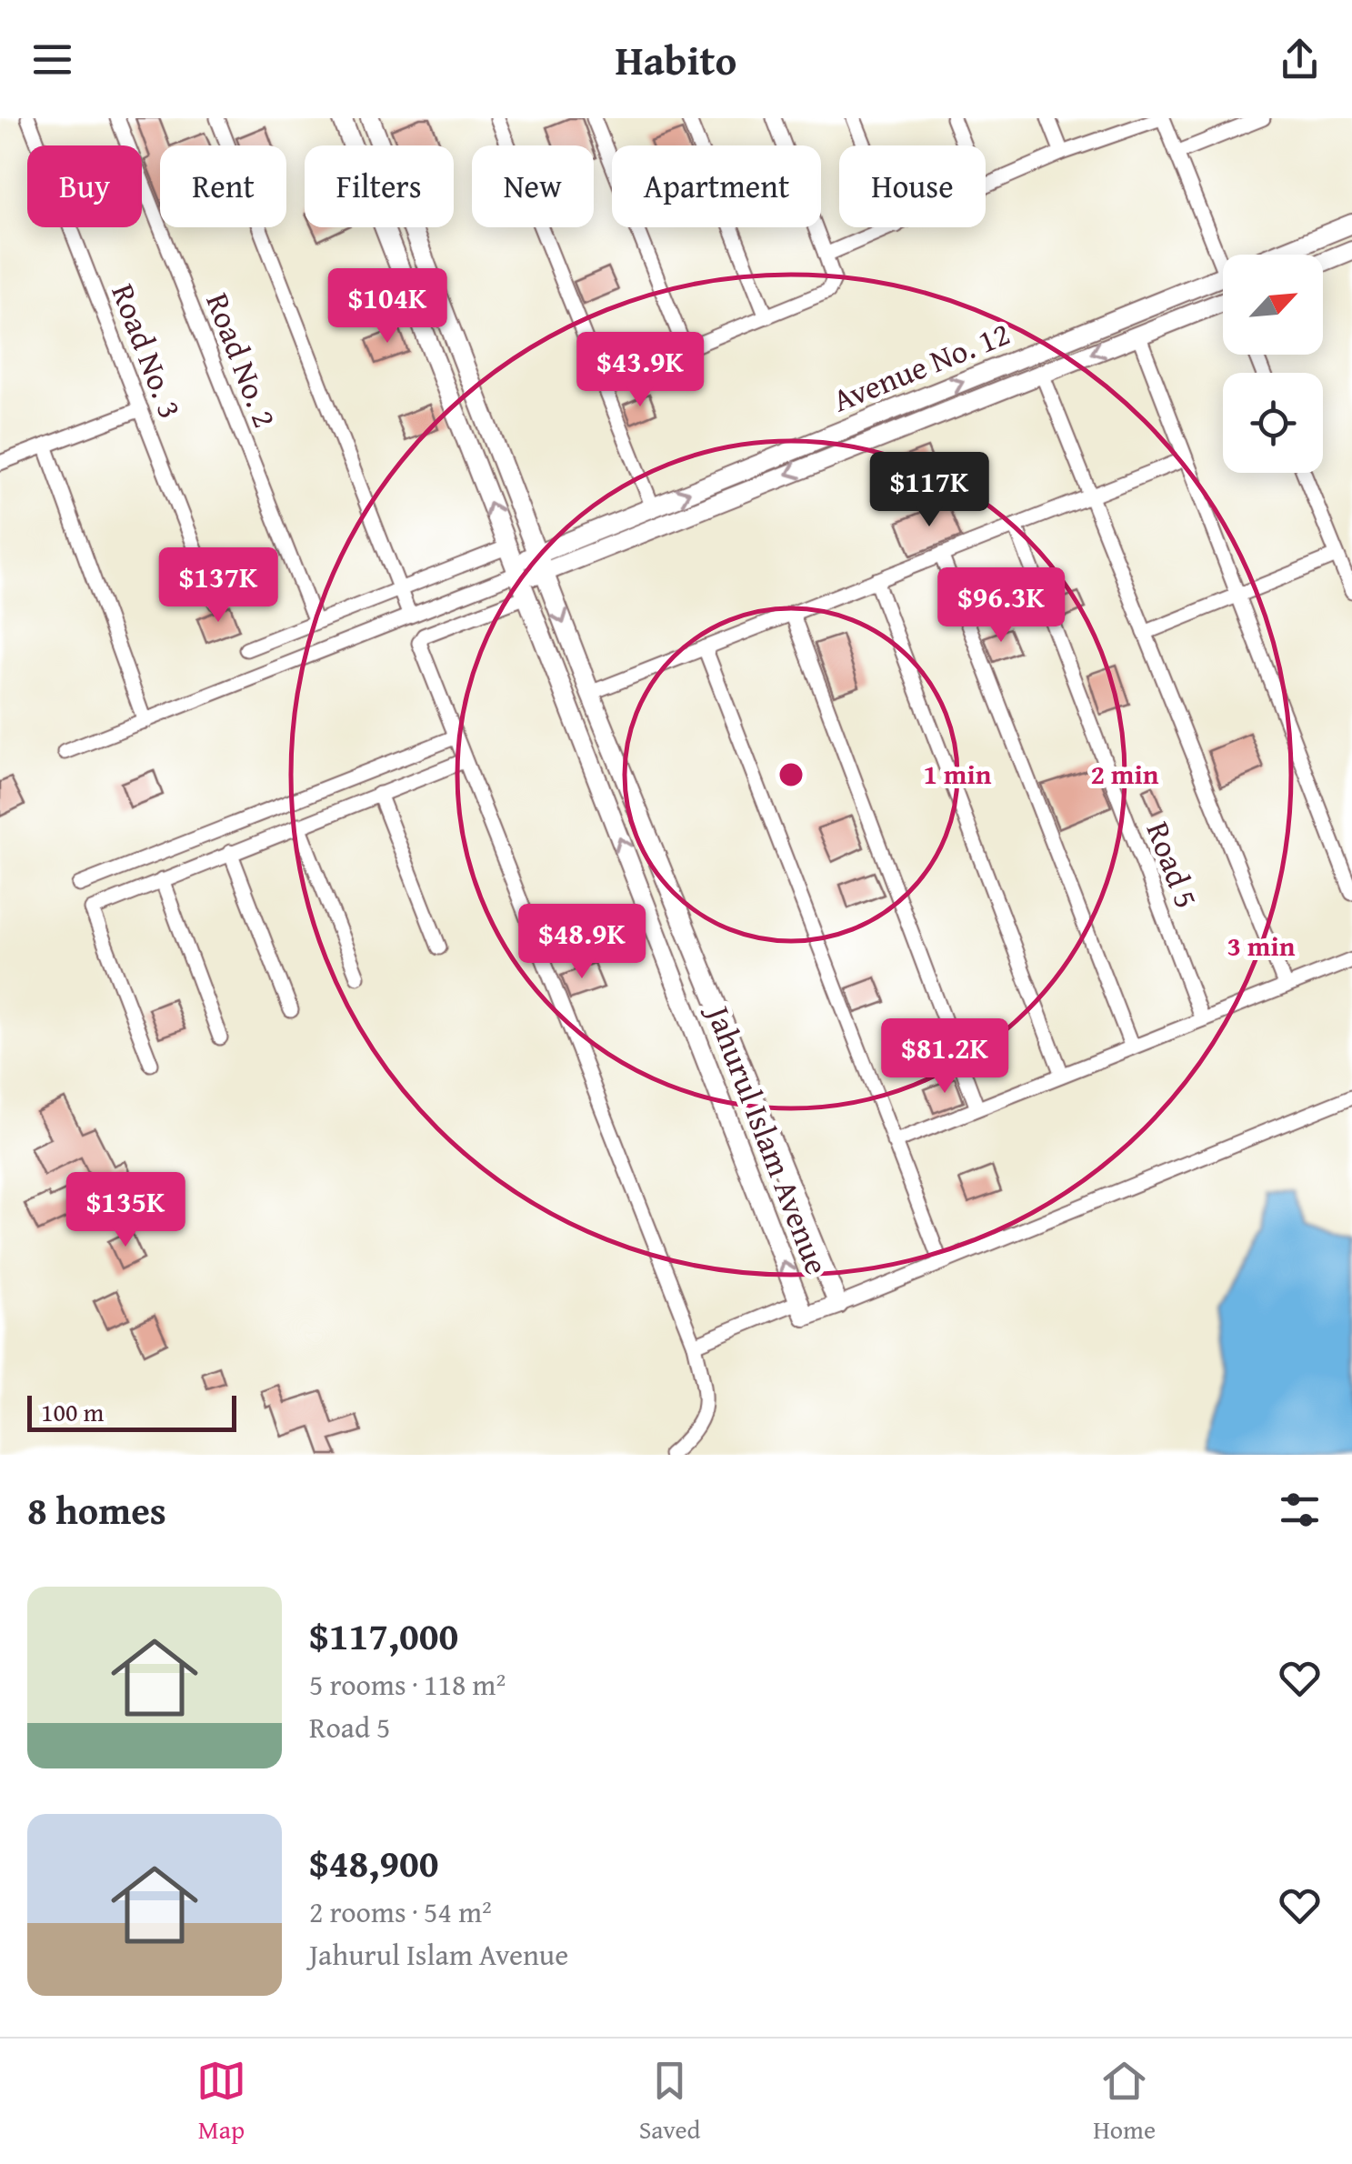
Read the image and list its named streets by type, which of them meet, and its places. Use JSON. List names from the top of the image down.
{
  "streets": {
    "street": [
      "Road No. 3",
      "Road No. 2",
      "Avenue No. 12",
      "Road 5",
      "Jahurul Islam Avenue"
    ]
  },
  "crossings": [
    ["Road No. 2", "Avenue No. 12"],
    ["Avenue No. 12", "Jahurul Islam Avenue"]
  ],
  "scale_bar": "100 m",
  "north": "top right",
  "page": {
    "header": "Habito",
    "chip": [
      "Buy",
      "Rent",
      "Filters",
      "New",
      "Apartment",
      "House"
    ],
    "price": [
      "$104K",
      "$43.9K",
      "$117K",
      "$137K",
      "$96.3K",
      "$48.9K",
      "$81.2K",
      "$135K"
    ],
    "scale": "100 m",
    "heading": "8 homes",
    "list": [
      {
        "name": "$117,000",
        "note": "5 rooms · 118 m² · Road 5"
      },
      {
        "name": "$48,900",
        "note": "2 rooms · 54 m² · Jahurul Islam Avenue"
      }
    ],
    "tabs": ["Map", "Saved", "Home"]
  },
  "rings": ["1 min", "2 min", "3 min"]
}
